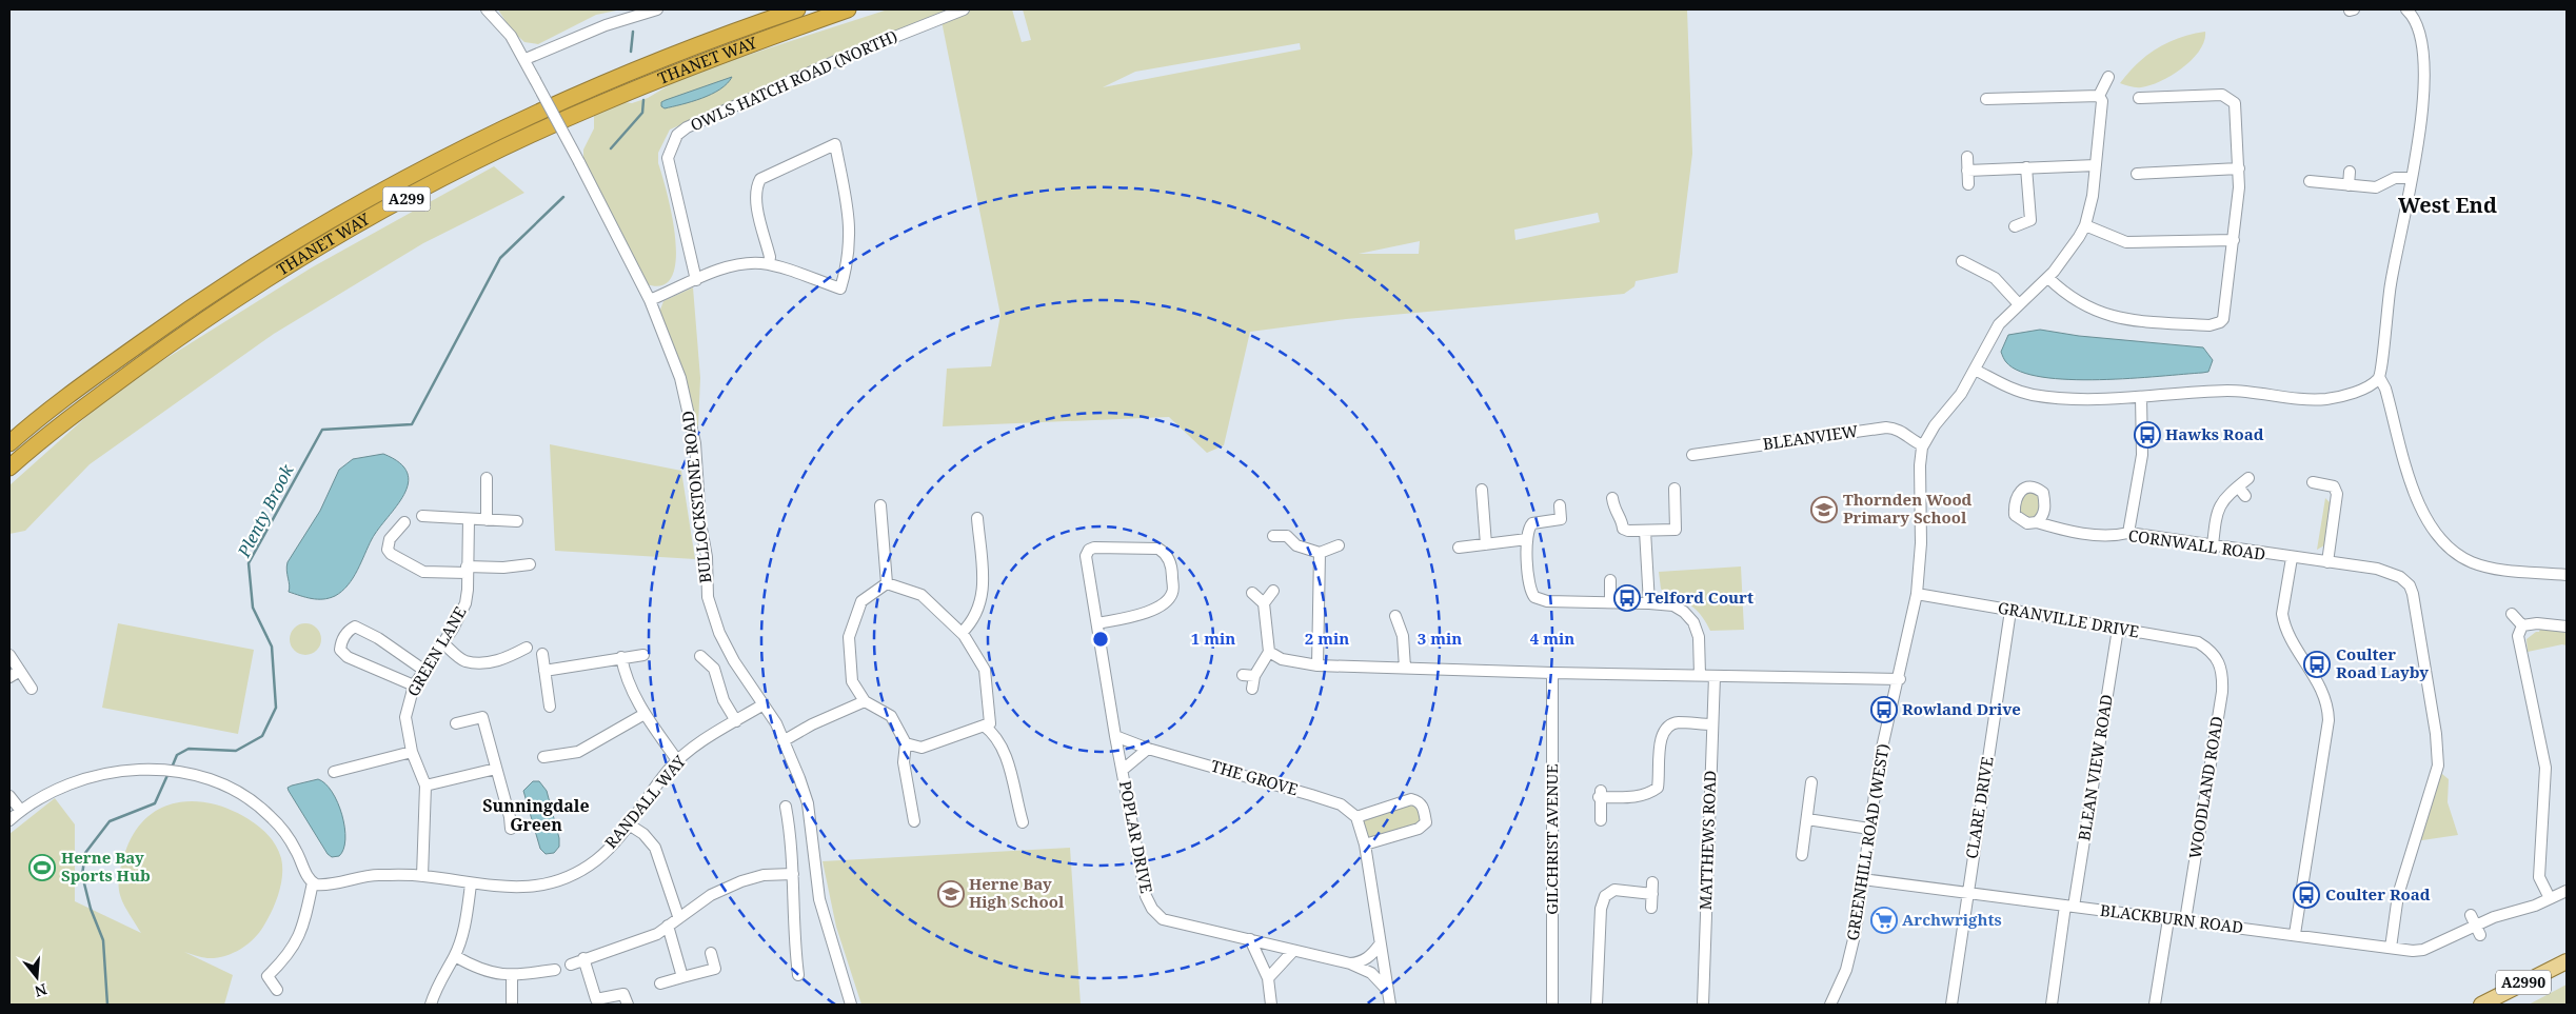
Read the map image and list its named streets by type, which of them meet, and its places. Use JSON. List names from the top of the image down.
{
  "streets": {
    "highway": ["THANET WAY", "A299"],
    "main road": ["A2990"],
    "street": [
      "OWLS HATCH ROAD (NORTH)",
      "BLEANVIEW",
      "BULLOCKSTONE ROAD",
      "CORNWALL ROAD",
      "GRANVILLE DRIVE",
      "GREEN LANE",
      "BLEAN VIEW ROAD",
      "THE GROVE",
      "WOODLAND ROAD",
      "RANDALL WAY",
      "CLARE DRIVE",
      "POPLAR DRIVE",
      "GILCHRIST AVENUE",
      "MATTHEWS ROAD",
      "GREENHILL ROAD (WEST)",
      "BLACKBURN ROAD"
    ]
  },
  "crossings": [
    ["BLEANVIEW", "GREENHILL ROAD (WEST)"],
    ["BULLOCKSTONE ROAD", "RANDALL WAY"],
    ["CORNWALL ROAD", "BLACKBURN ROAD"],
    ["GRANVILLE DRIVE", "BLEAN VIEW ROAD"],
    ["GRANVILLE DRIVE", "WOODLAND ROAD"],
    ["GRANVILLE DRIVE", "CLARE DRIVE"],
    ["GRANVILLE DRIVE", "GREENHILL ROAD (WEST)"],
    ["GREEN LANE", "RANDALL WAY"],
    ["BLEAN VIEW ROAD", "BLACKBURN ROAD"],
    ["THE GROVE", "POPLAR DRIVE"],
    ["WOODLAND ROAD", "BLACKBURN ROAD"],
    ["CLARE DRIVE", "BLACKBURN ROAD"],
    ["GREENHILL ROAD (WEST)", "BLACKBURN ROAD"]
  ],
  "districts": ["West End", "Sunningdale Green"],
  "water": ["Plenty Brook"],
  "places": {
    "bus stop": [
      "Hawks Road",
      "Telford Court",
      "Coulter Road Layby",
      "Rowland Drive",
      "Coulter Road"
    ],
    "school or university": ["Thornden Wood Primary School", "Herne Bay High School"],
    "sports": ["Herne Bay Sports Hub"],
    "supermarket": ["Archwrights"]
  },
  "north": "bottom",
  "rings": [
    "1 min",
    "2 min",
    "3 min",
    "4 min"
  ]
}
